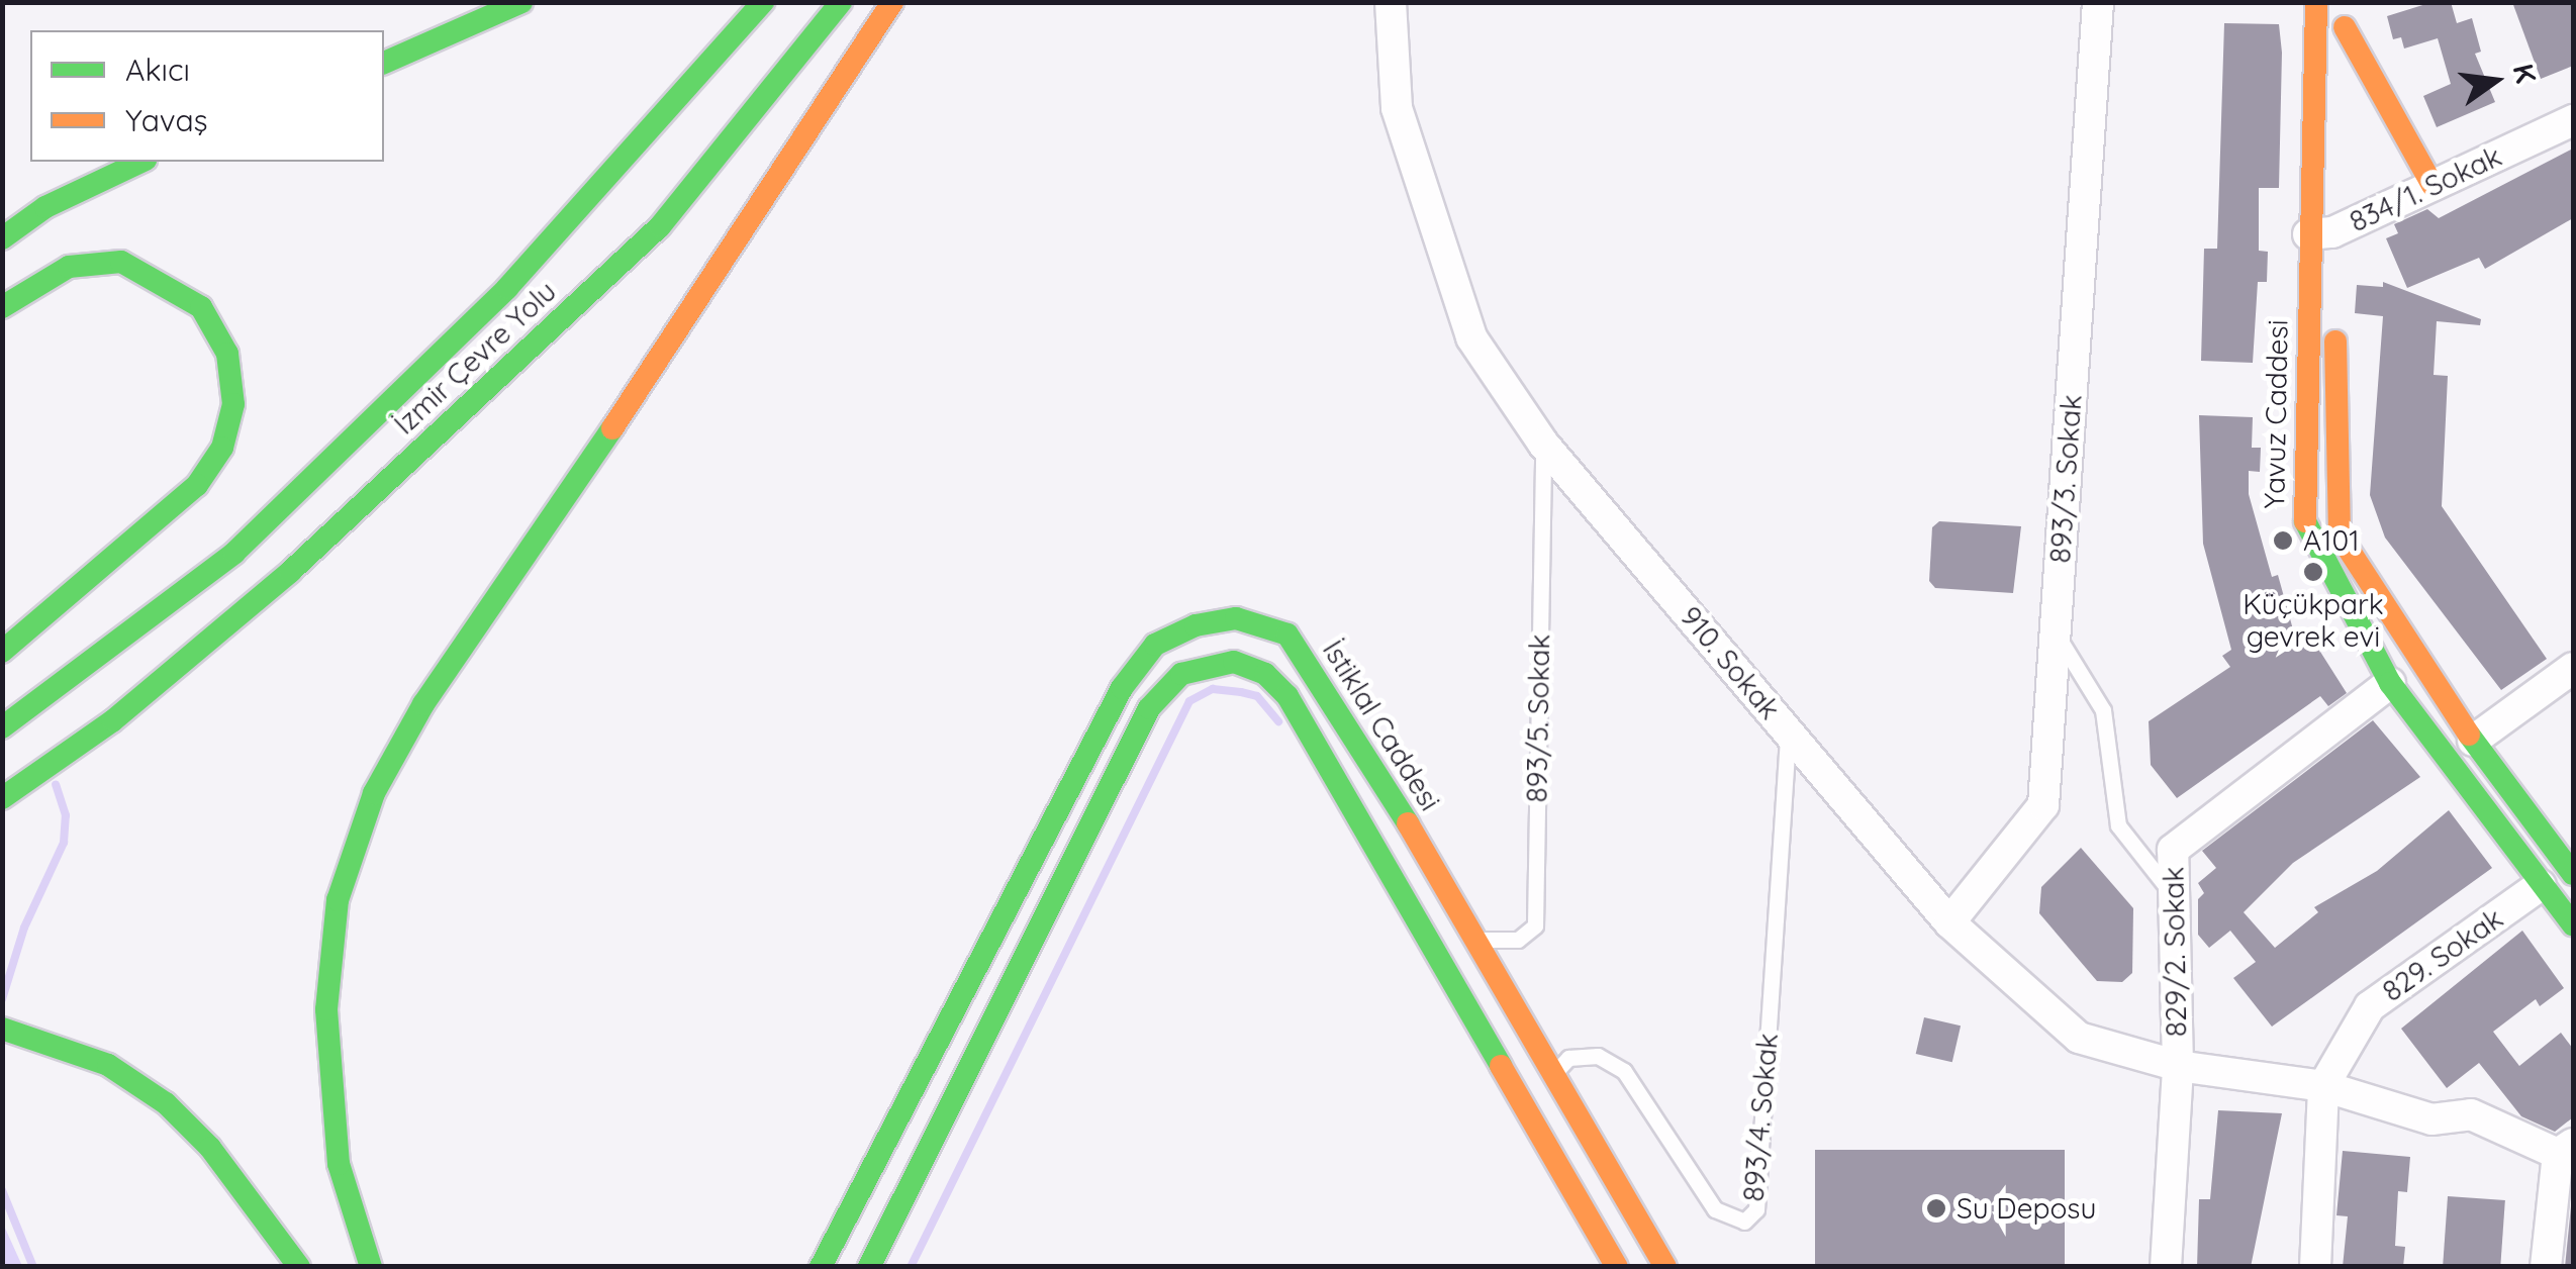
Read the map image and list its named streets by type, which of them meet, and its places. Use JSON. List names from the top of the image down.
{
  "streets": {
    "main road": ["İzmir Çevre Yolu", "Yavuz Caddesi", "İstiklal Caddesi"],
    "street": [
      "834/1. Sokak",
      "893/3. Sokak",
      "910. Sokak",
      "829/2. Sokak",
      "829. Sokak"
    ],
    "lane": ["893/5. Sokak", "893/4. Sokak"]
  },
  "crossings": [
    ["834/1. Sokak", "Yavuz Caddesi"],
    ["Yavuz Caddesi", "829/2. Sokak"],
    ["Yavuz Caddesi", "829. Sokak"],
    ["893/3. Sokak", "910. Sokak"],
    ["910. Sokak", "893/5. Sokak"],
    ["910. Sokak", "829/2. Sokak"],
    ["910. Sokak", "829. Sokak"],
    ["910. Sokak", "893/4. Sokak"],
    ["893/5. Sokak", "İstiklal Caddesi"],
    ["İstiklal Caddesi", "893/4. Sokak"]
  ],
  "places": ["A101", "Küçükpark gevrek evi", "Su Deposu"],
  "legend": ["Akıcı", "Yavaş"],
  "north": "right"
}
